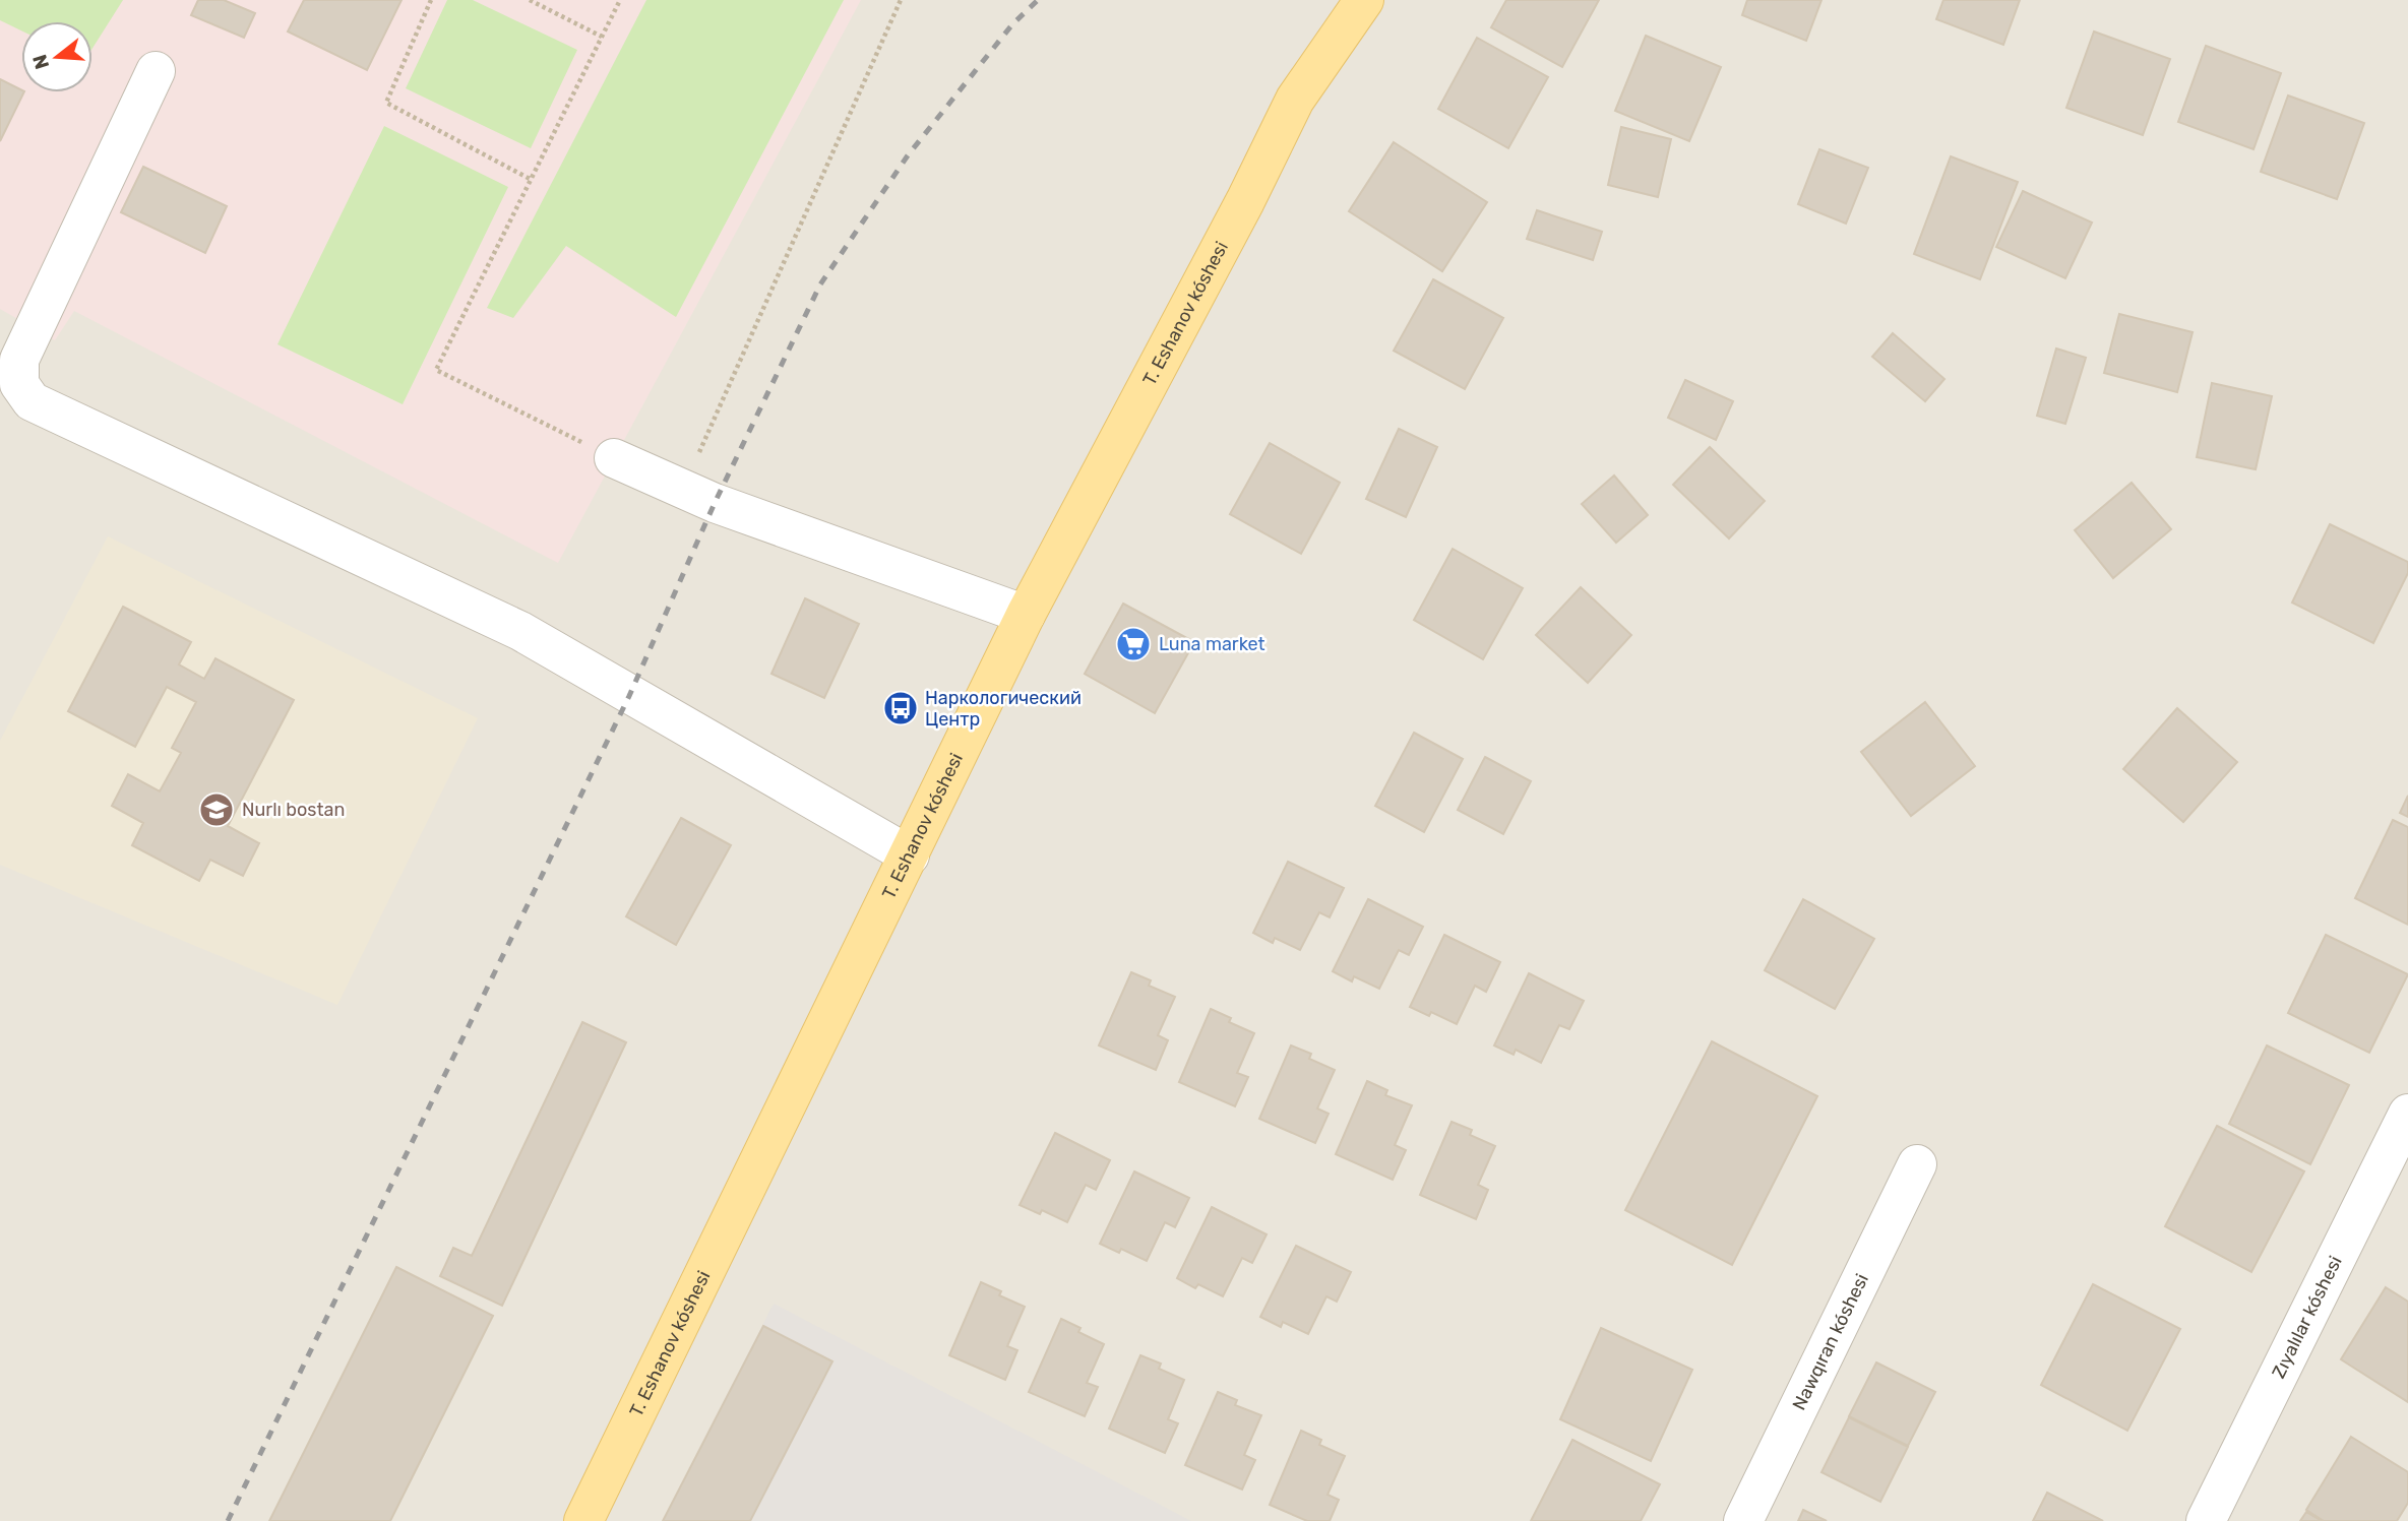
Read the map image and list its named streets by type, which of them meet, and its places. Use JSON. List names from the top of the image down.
{
  "streets": {
    "main road": ["T. Eshanov kóshesi"],
    "street": ["Zıyalılar kóshesi", "Nawqıran kóshesi"]
  },
  "places": {
    "supermarket": ["Luna market"],
    "bus stop": ["Наркологический Центр"],
    "school or university": ["Nurlı bostan"]
  },
  "north": "left"
}
